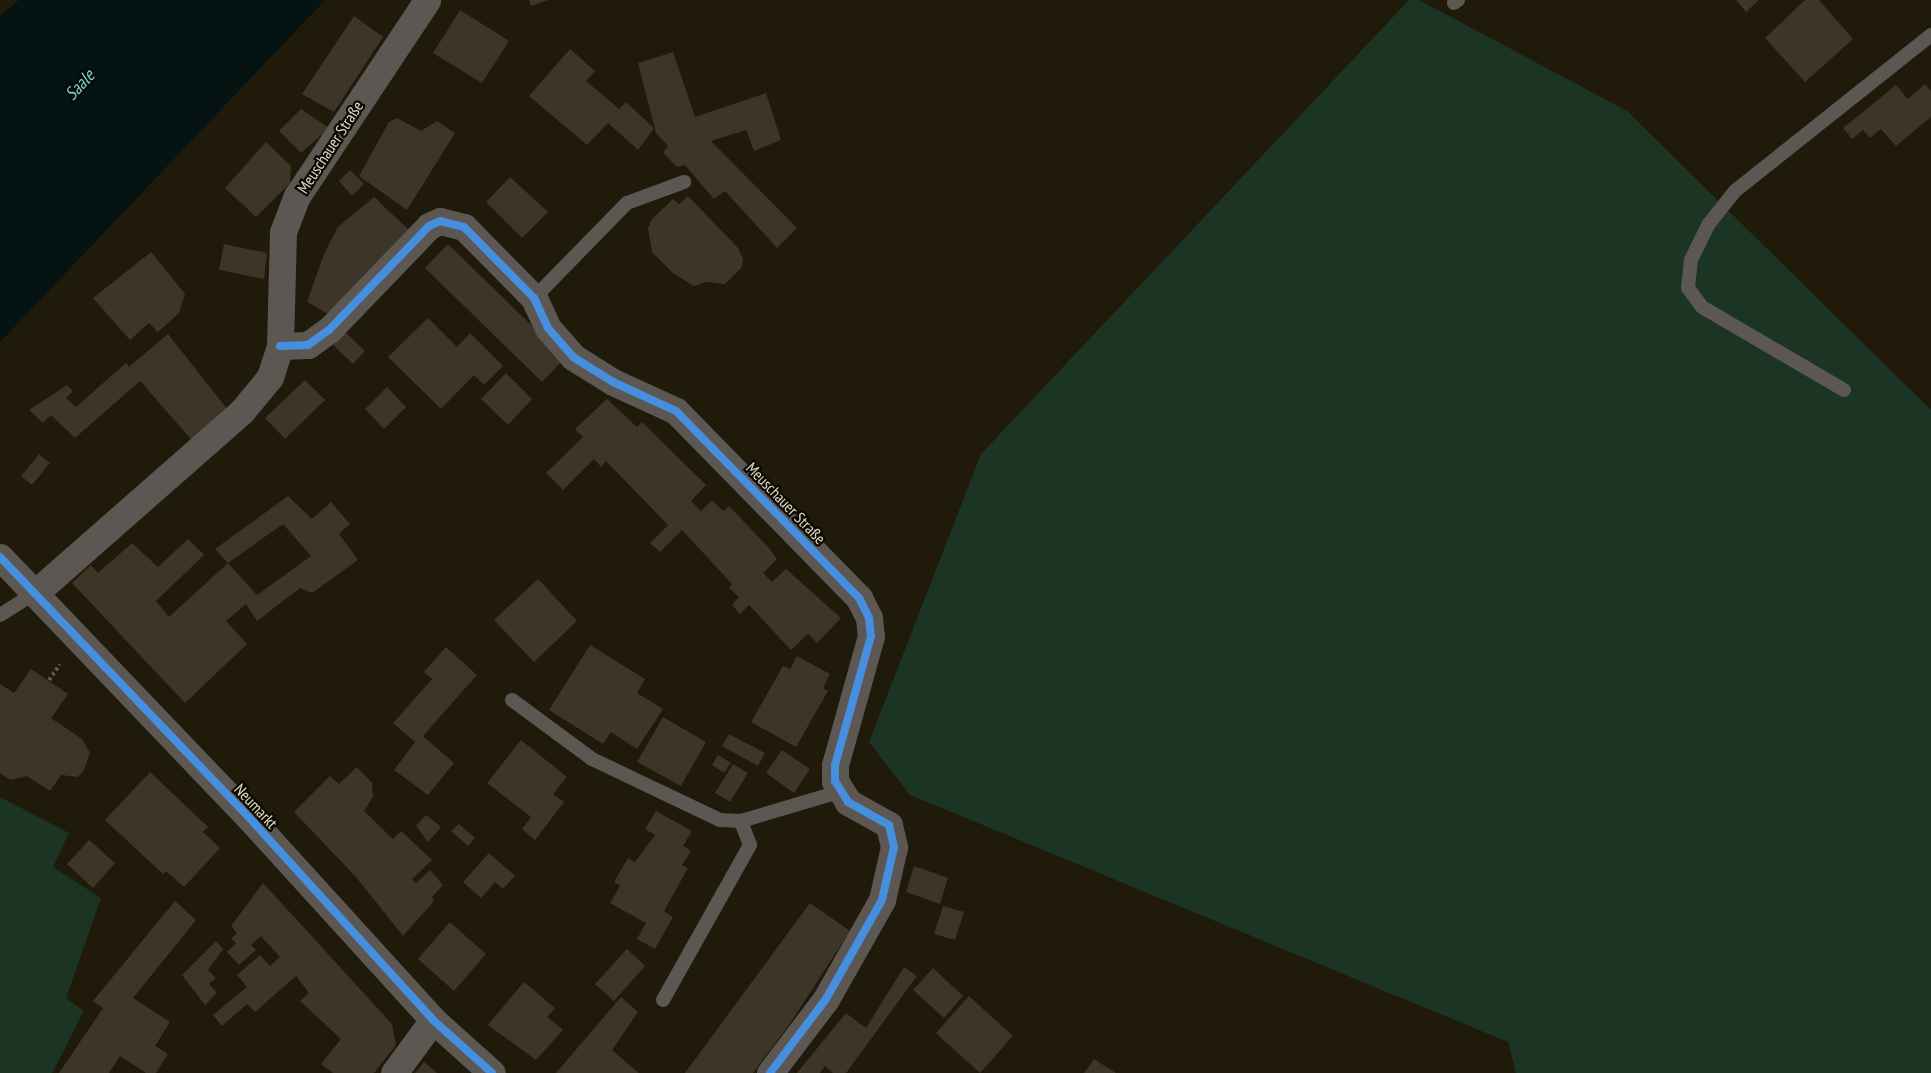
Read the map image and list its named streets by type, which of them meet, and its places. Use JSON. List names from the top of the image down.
{
  "streets": {
    "street": ["Meuschauer Straße", "Neumarkt"]
  },
  "crossings": [
    ["Meuschauer Straße", "Neumarkt"]
  ],
  "water": ["Saale"]
}
